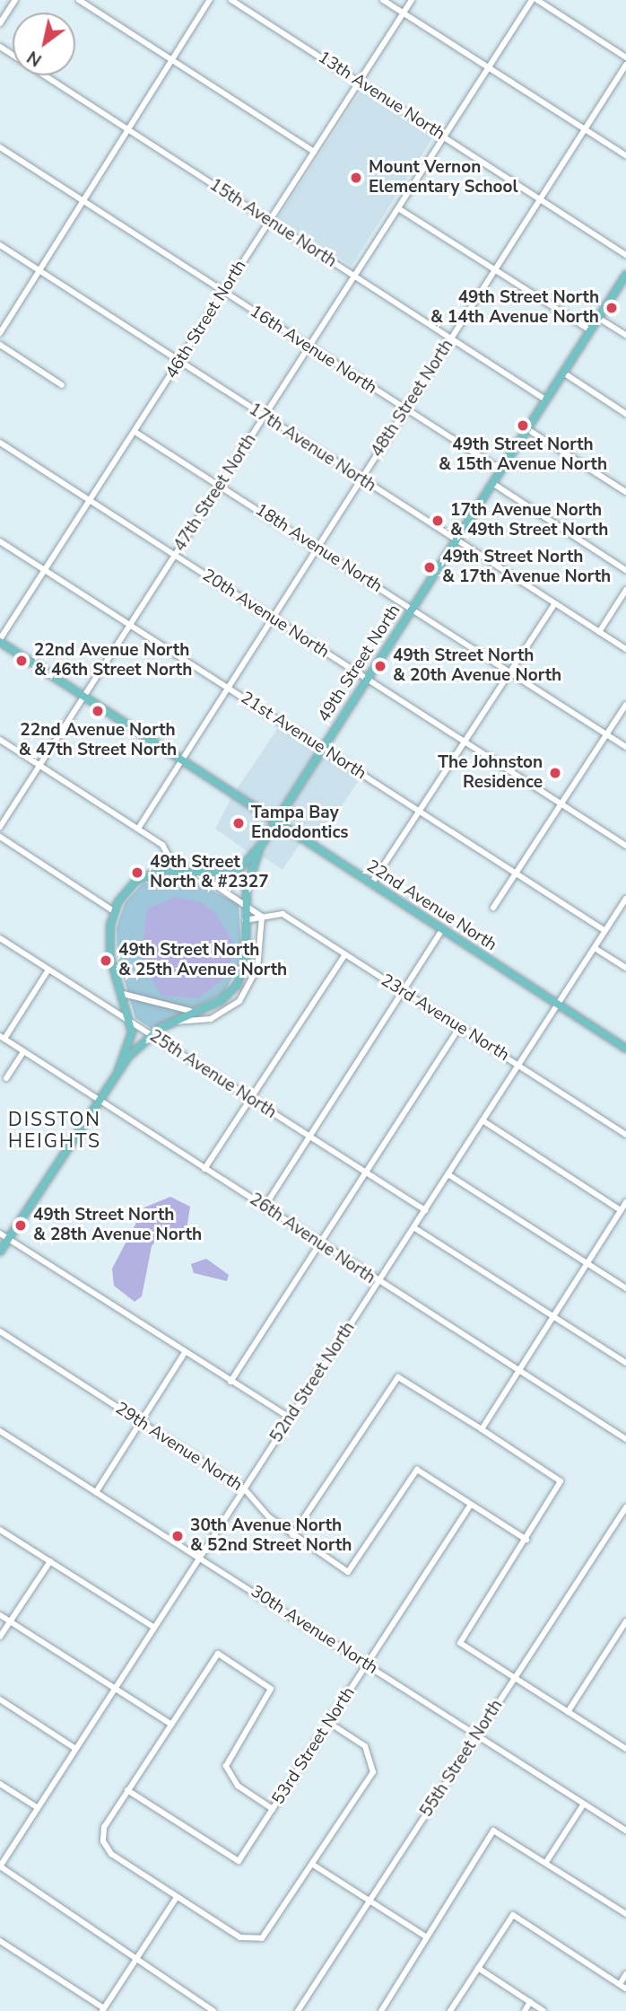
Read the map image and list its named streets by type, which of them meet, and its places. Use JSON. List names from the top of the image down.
{
  "streets": {
    "main road": ["49th Street North", "22nd Avenue North"],
    "street": [
      "13th Avenue North",
      "15th Avenue North",
      "46th Street North",
      "16th Avenue North",
      "48th Street North",
      "17th Avenue North",
      "47th Street North",
      "18th Avenue North",
      "20th Avenue North",
      "21st Avenue North",
      "23rd Avenue North",
      "25th Avenue North",
      "26th Avenue North",
      "52nd Street North",
      "29th Avenue North",
      "30th Avenue North",
      "53rd Street North",
      "55th Street North"
    ]
  },
  "crossings": [
    ["13th Avenue North", "46th Street North"],
    ["13th Avenue North", "48th Street North"],
    ["13th Avenue North", "47th Street North"],
    ["15th Avenue North", "46th Street North"],
    ["15th Avenue North", "48th Street North"],
    ["15th Avenue North", "47th Street North"],
    ["15th Avenue North", "49th Street North"],
    ["46th Street North", "16th Avenue North"],
    ["46th Street North", "17th Avenue North"],
    ["46th Street North", "18th Avenue North"],
    ["46th Street North", "20th Avenue North"],
    ["46th Street North", "21st Avenue North"],
    ["46th Street North", "22nd Avenue North"],
    ["16th Avenue North", "48th Street North"],
    ["16th Avenue North", "47th Street North"],
    ["16th Avenue North", "49th Street North"],
    ["48th Street North", "17th Avenue North"],
    ["48th Street North", "18th Avenue North"],
    ["48th Street North", "20th Avenue North"],
    ["48th Street North", "21st Avenue North"],
    ["48th Street North", "22nd Avenue North"],
    ["17th Avenue North", "47th Street North"],
    ["17th Avenue North", "49th Street North"],
    ["47th Street North", "18th Avenue North"],
    ["47th Street North", "20th Avenue North"],
    ["47th Street North", "21st Avenue North"],
    ["47th Street North", "22nd Avenue North"],
    ["18th Avenue North", "49th Street North"],
    ["20th Avenue North", "49th Street North"],
    ["49th Street North", "21st Avenue North"],
    ["49th Street North", "22nd Avenue North"],
    ["49th Street North", "23rd Avenue North"],
    ["21st Avenue North", "52nd Street North"],
    ["22nd Avenue North", "52nd Street North"],
    ["23rd Avenue North", "52nd Street North"],
    ["25th Avenue North", "52nd Street North"],
    ["26th Avenue North", "52nd Street North"],
    ["52nd Street North", "29th Avenue North"],
    ["52nd Street North", "30th Avenue North"],
    ["29th Avenue North", "53rd Street North"],
    ["30th Avenue North", "53rd Street North"],
    ["30th Avenue North", "55th Street North"]
  ],
  "districts": ["DISSTON HEIGHTS"],
  "places": [
    "Mount Vernon Elementary School",
    "49th Street North & 14th Avenue North",
    "49th Street North & 15th Avenue North",
    "17th Avenue North & 49th Street North",
    "49th Street North & 17th Avenue North",
    "22nd Avenue North & 46th Street North",
    "49th Street North & 20th Avenue North",
    "22nd Avenue North & 47th Street North",
    "The Johnston Residence",
    "Tampa Bay Endodontics",
    "49th Street North & #2327",
    "49th Street North & 25th Avenue North",
    "49th Street North & 28th Avenue North",
    "30th Avenue North & 52nd Street North"
  ],
  "north": "bottom left"
}
